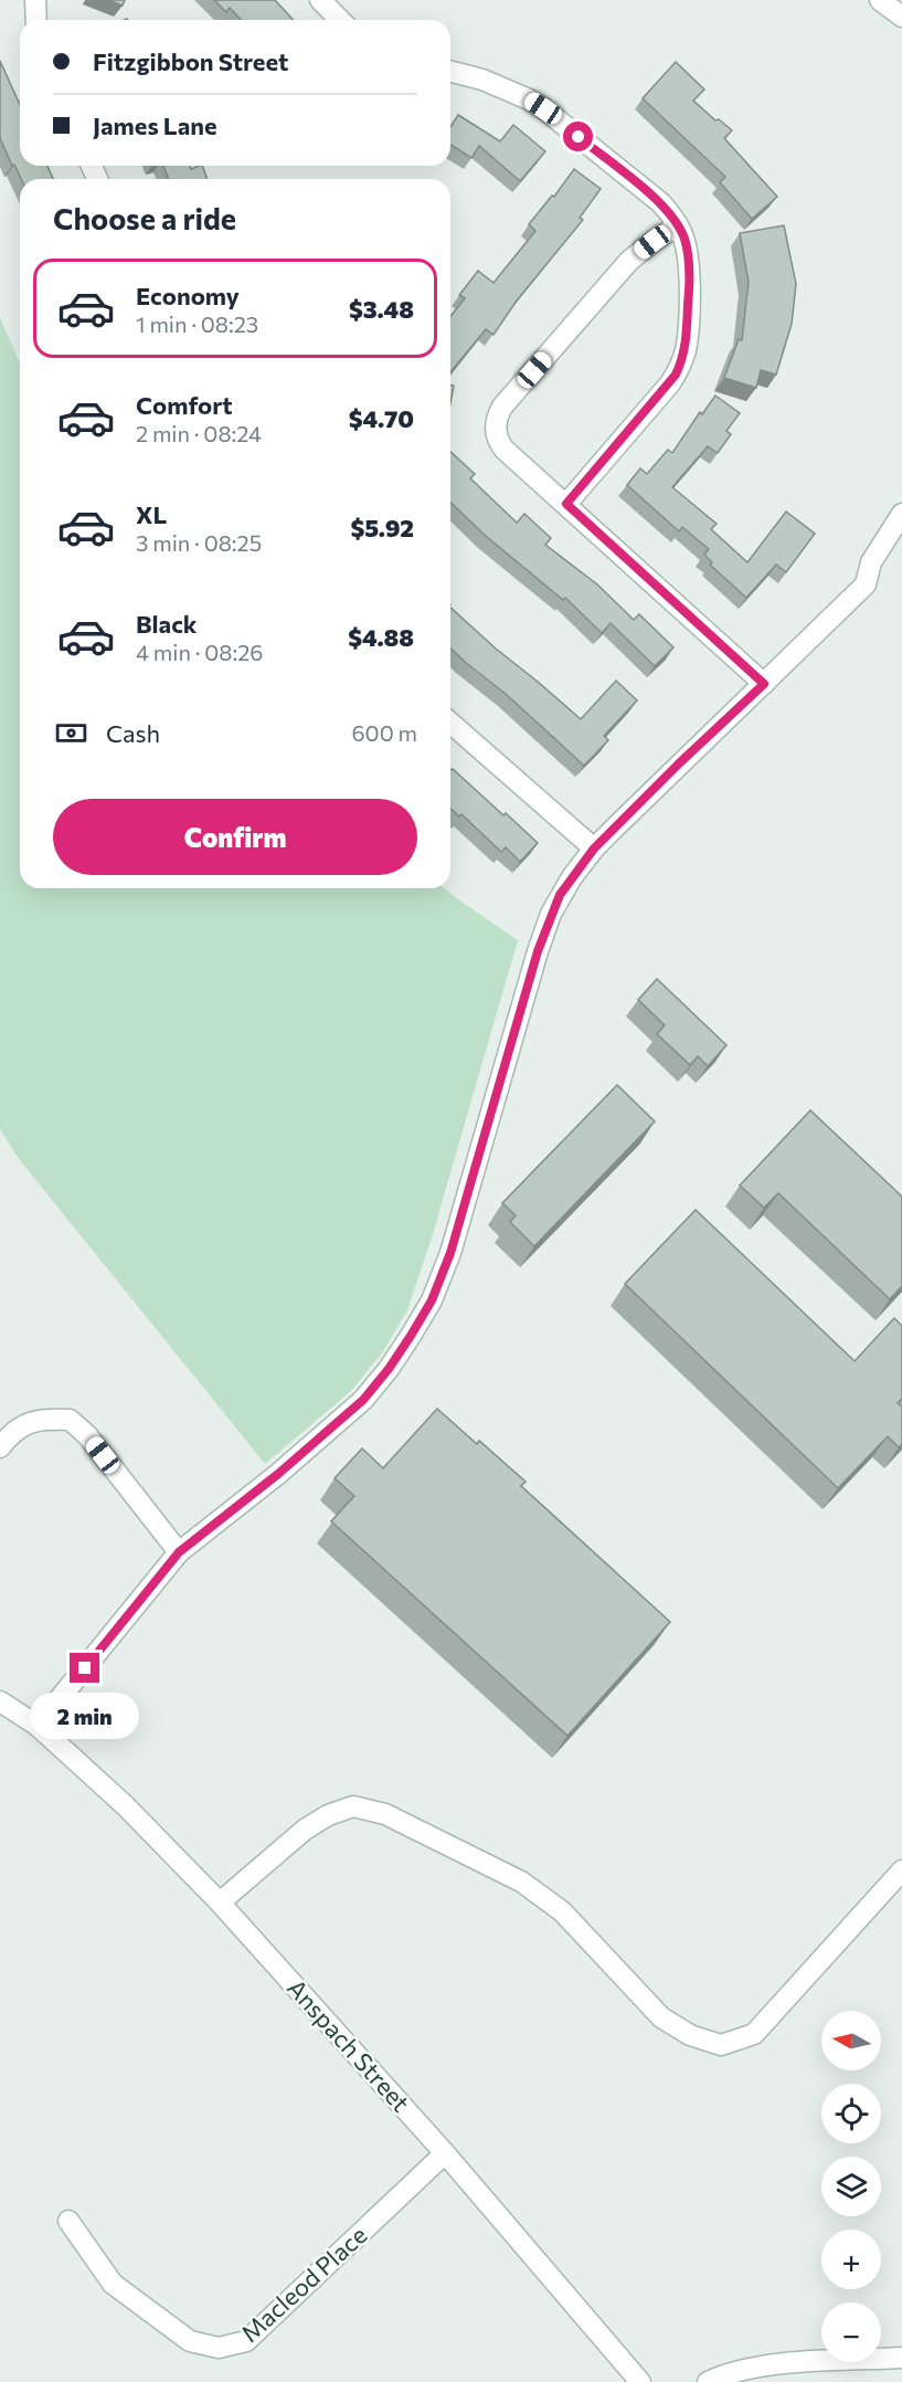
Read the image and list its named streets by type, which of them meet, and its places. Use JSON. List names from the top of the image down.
{
  "streets": {
    "street": ["Anspach Street", "Macleod Place"]
  },
  "crossings": [
    ["Anspach Street", "Macleod Place"]
  ],
  "north": "left",
  "page": {
    "banner": ["Fitzgibbon Street", "James Lane"],
    "heading": "Choose a ride",
    "list": [
      {
        "name": "Economy",
        "note": "1 min · 08:23",
        "value": "$3.48"
      },
      {
        "name": "Comfort",
        "note": "2 min · 08:24",
        "value": "$4.70"
      },
      {
        "name": "XL",
        "note": "3 min · 08:25",
        "value": "$5.92"
      },
      {
        "name": "Black",
        "note": "4 min · 08:26",
        "value": "$4.88"
      }
    ],
    "pay": ["Cash", "600 m"],
    "buttons": "Confirm",
    "bubble": "2 min",
    "map_buttons": ["+", "−"]
  }
}
